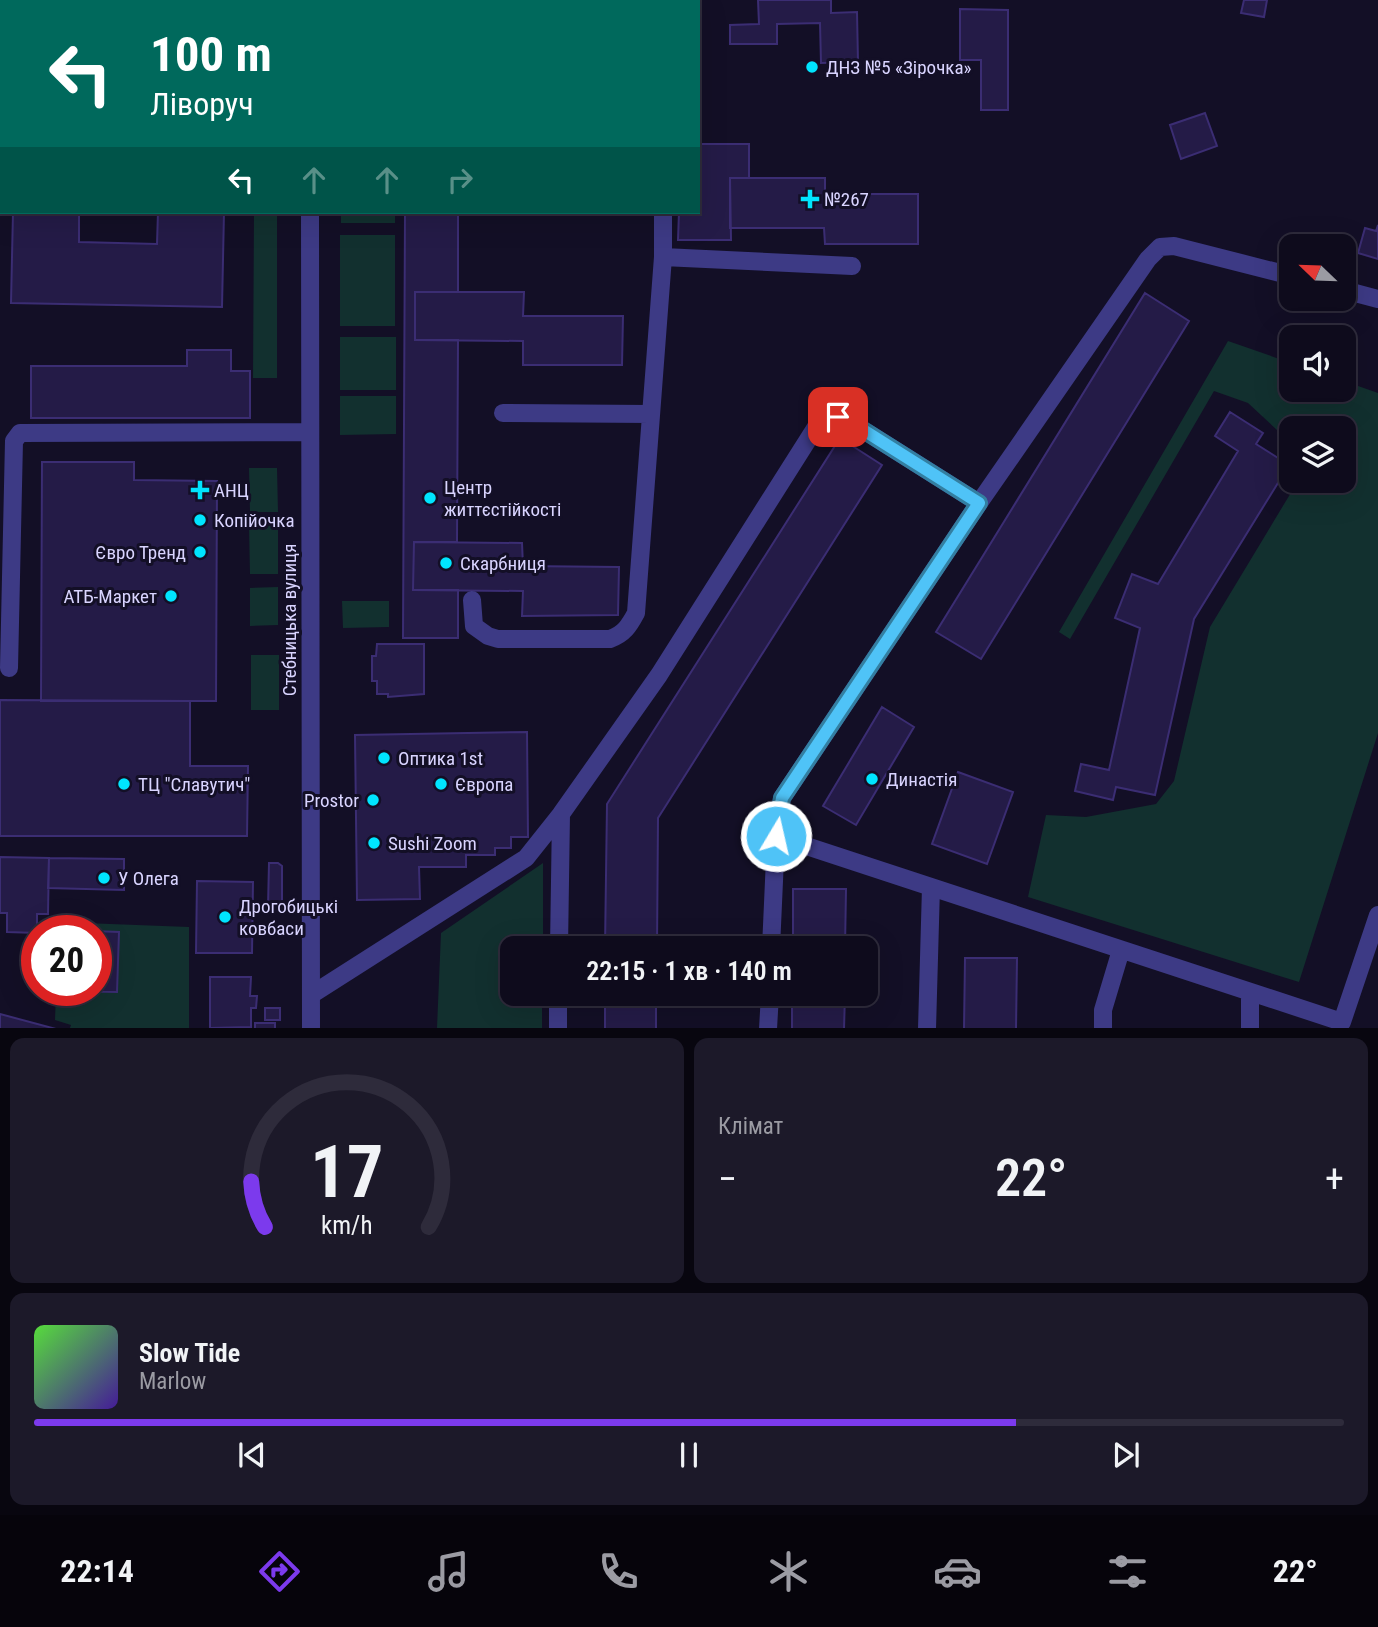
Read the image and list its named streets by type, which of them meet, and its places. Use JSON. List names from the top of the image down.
{
  "streets": {
    "street": ["Стебницька вулиця"]
  },
  "places": {
    "other": [
      "ДНЗ №5 «Зірочка»",
      "Центр життєстійкості",
      "Копійочка",
      "Євро Тренд",
      "Скарбниця",
      "АТБ-Маркет",
      "Оптика 1st",
      "Династія",
      "ТЦ \"Славутич\"",
      "Європа",
      "Prostor",
      "Sushi Zoom",
      "У Олега",
      "Дрогобицькі ковбаси"
    ],
    "health": ["№267", "АНЦ"]
  },
  "north": "top left",
  "page": {
    "turn": ["100 m", "Ліворуч"],
    "limit": "20",
    "trip": "22:15 · 1 хв · 140 m",
    "tile": "Клімат",
    "heat": ["−", "22°", "+"],
    "song": ["Slow Tide", "Marlow"],
    "tabs": ["22:14", "22°"],
    "gauge": ["17", "km/h"]
  }
}
